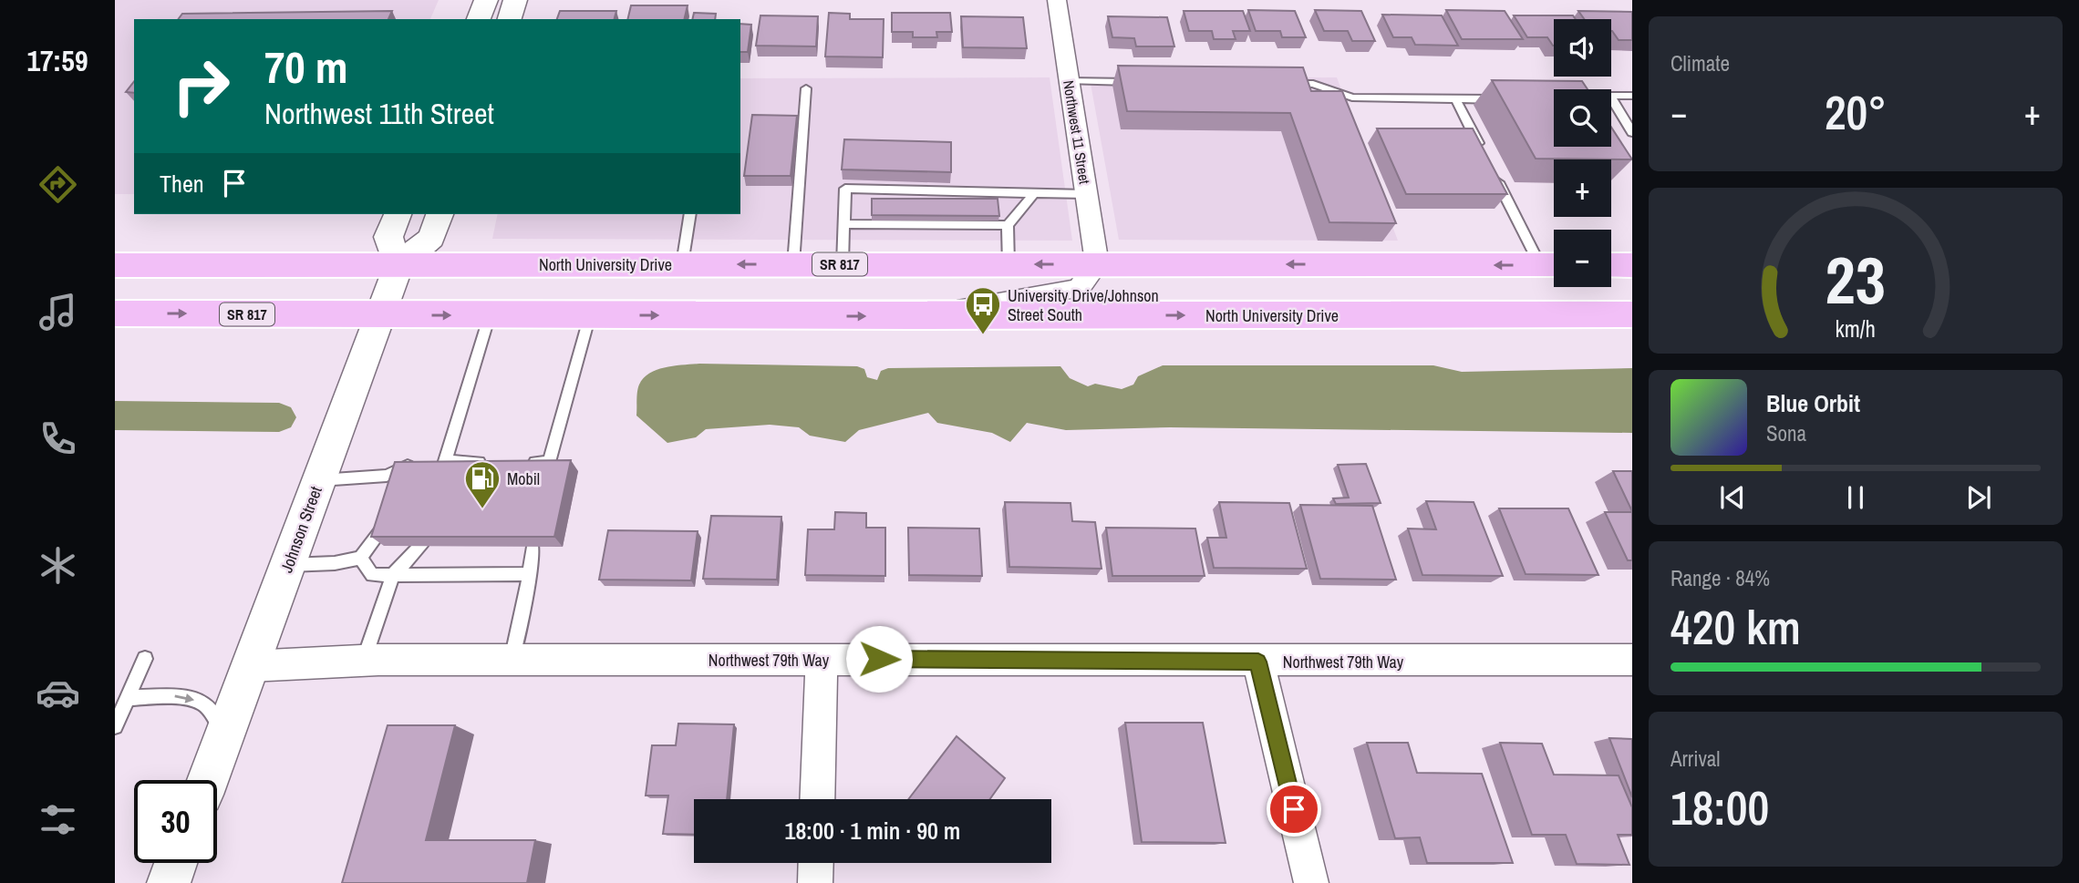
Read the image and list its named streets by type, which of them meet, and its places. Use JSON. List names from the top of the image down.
{
  "streets": {
    "main road": ["North University Drive", "SR 817"],
    "street": ["Northwest 11 Street", "Johnson Street", "Northwest 79th Way"]
  },
  "crossings": [
    ["Northwest 11 Street", "North University Drive"],
    ["North University Drive", "Johnson Street"],
    ["Johnson Street", "Northwest 79th Way"]
  ],
  "places": {
    "bus stop": ["University Drive/Johnson Street South"],
    "fuel station": ["Mobil"]
  },
  "page": {
    "tabs": "17:59",
    "tile": [
      "Climate",
      ["Range · 84%", "420 km"],
      ["Arrival", "18:00"]
    ],
    "map_buttons": ["+", "−"],
    "turn": ["70 m", "Northwest 11th Street"],
    "heat": ["−", "20°", "+"],
    "then": "Then",
    "song": ["Blue Orbit", "Sona"],
    "limit": "30",
    "trip": "18:00 · 1 min · 90 m",
    "gauge": ["23", "km/h"]
  }
}
